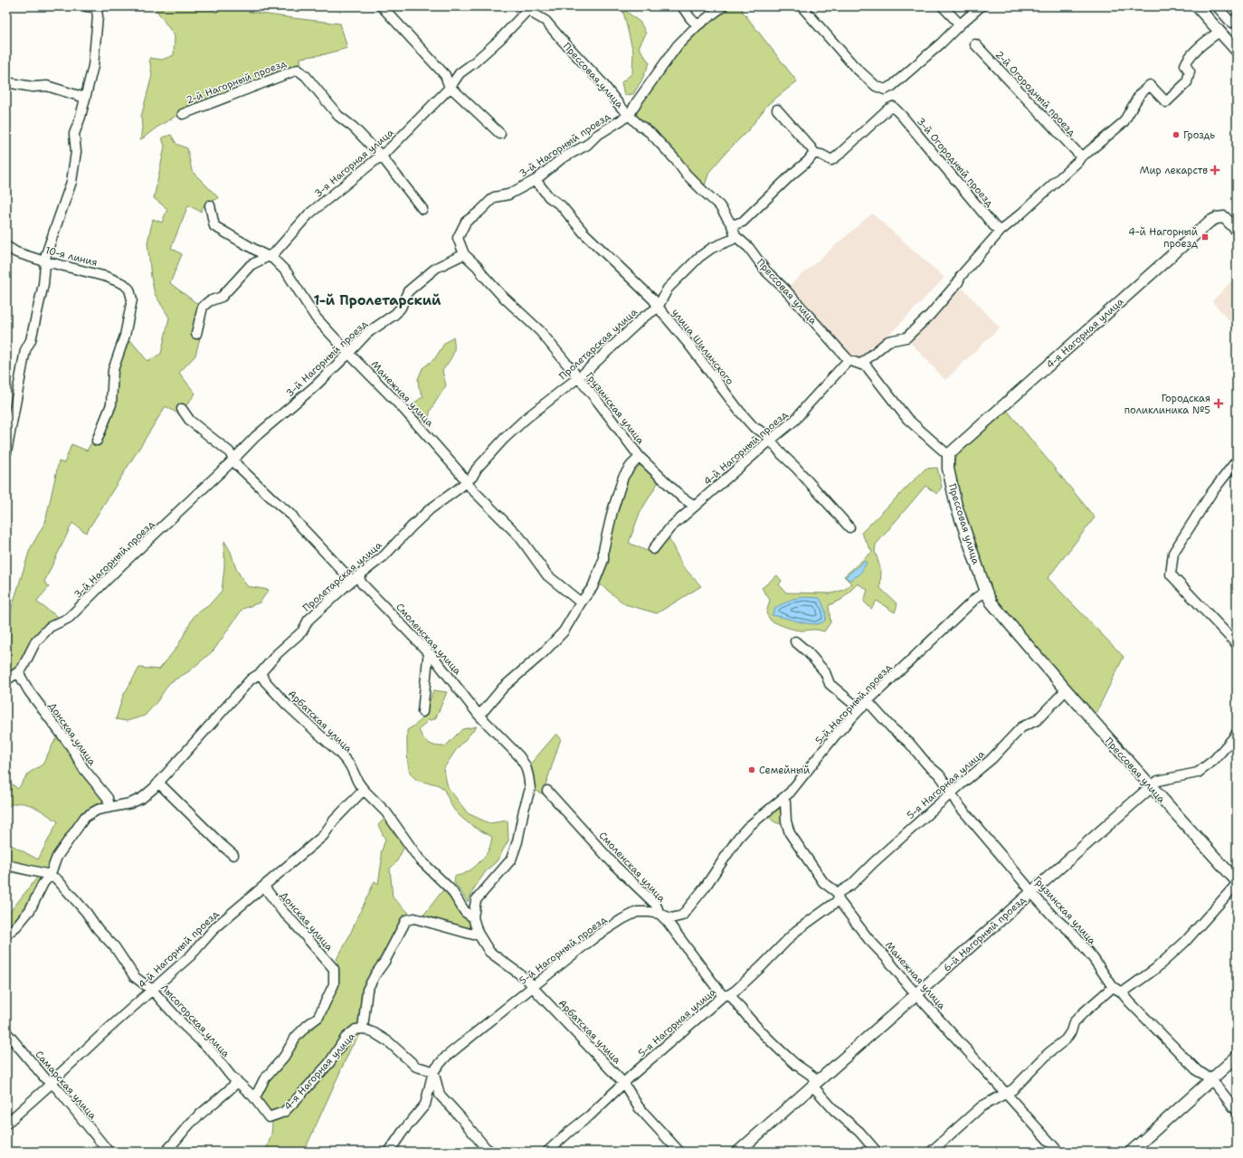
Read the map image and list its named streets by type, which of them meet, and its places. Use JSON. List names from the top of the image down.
{
  "streets": {
    "street": [
      "Прессовая улица",
      "2-й Нагорный проезд",
      "2-й Огородный проезд",
      "3-й Нагорный проезд",
      "3-й Огородный проезд",
      "3-я Нагорная улица",
      "10-я линия",
      "4-я Нагорная улица",
      "Пролетарская улица",
      "улица Шилинского",
      "Манежная улица",
      "Грузинская улица",
      "4-й Нагорный проезд",
      "Смоленская улица",
      "5-й Нагорный проезд",
      "Арбатская улица",
      "Донская улица",
      "5-я Нагорная улица",
      "6-й Нагорный проезд",
      "Лысогорская улица",
      "Самарская улица"
    ]
  },
  "crossings": [
    ["Прессовая улица", "3-й Нагорный проезд"],
    ["Прессовая улица", "3-я Нагорная улица"],
    ["Прессовая улица", "4-я Нагорная улица"],
    ["Прессовая улица", "Пролетарская улица"],
    ["Прессовая улица", "4-й Нагорный проезд"],
    ["Прессовая улица", "5-й Нагорный проезд"],
    ["Прессовая улица", "5-я Нагорная улица"],
    ["Прессовая улица", "6-й Нагорный проезд"],
    ["2-й Нагорный проезд", "3-я Нагорная улица"],
    ["3-й Нагорный проезд", "улица Шилинского"],
    ["3-й Нагорный проезд", "Манежная улица"],
    ["3-й Нагорный проезд", "Грузинская улица"],
    ["3-й Нагорный проезд", "Смоленская улица"],
    ["3-й Нагорный проезд", "Донская улица"],
    ["3-я Нагорная улица", "Манежная улица"],
    ["4-я Нагорная улица", "Арбатская улица"],
    ["4-я Нагорная улица", "Лысогорская улица"],
    ["Пролетарская улица", "улица Шилинского"],
    ["Пролетарская улица", "Манежная улица"],
    ["Пролетарская улица", "Грузинская улица"],
    ["Пролетарская улица", "Смоленская улица"],
    ["Пролетарская улица", "Арбатская улица"],
    ["Пролетарская улица", "Донская улица"],
    ["Пролетарская улица", "Лысогорская улица"],
    ["улица Шилинского", "4-й Нагорный проезд"],
    ["Манежная улица", "5-й Нагорный проезд"],
    ["Манежная улица", "5-я Нагорная улица"],
    ["Манежная улица", "6-й Нагорный проезд"],
    ["Грузинская улица", "4-й Нагорный проезд"],
    ["Грузинская улица", "5-й Нагорный проезд"],
    ["Грузинская улица", "5-я Нагорная улица"],
    ["Грузинская улица", "6-й Нагорный проезд"],
    ["4-й Нагорный проезд", "Арбатская улица"],
    ["4-й Нагорный проезд", "Донская улица"],
    ["4-й Нагорный проезд", "Лысогорская улица"],
    ["4-й Нагорный проезд", "Самарская улица"],
    ["Смоленская улица", "5-й Нагорный проезд"],
    ["Смоленская улица", "Арбатская улица"],
    ["Смоленская улица", "5-я Нагорная улица"],
    ["Смоленская улица", "6-й Нагорный проезд"],
    ["5-й Нагорный проезд", "Арбатская улица"],
    ["Арбатская улица", "5-я Нагорная улица"],
    ["Донская улица", "Лысогорская улица"]
  ],
  "districts": ["1-й Пролетарский"],
  "places": {
    "other": ["Гроздь", "Семейный"],
    "health": ["Мир лекарств", "Городская поликлиника №5"],
    "transit": ["4-й Нагорный проезд"]
  }
}
